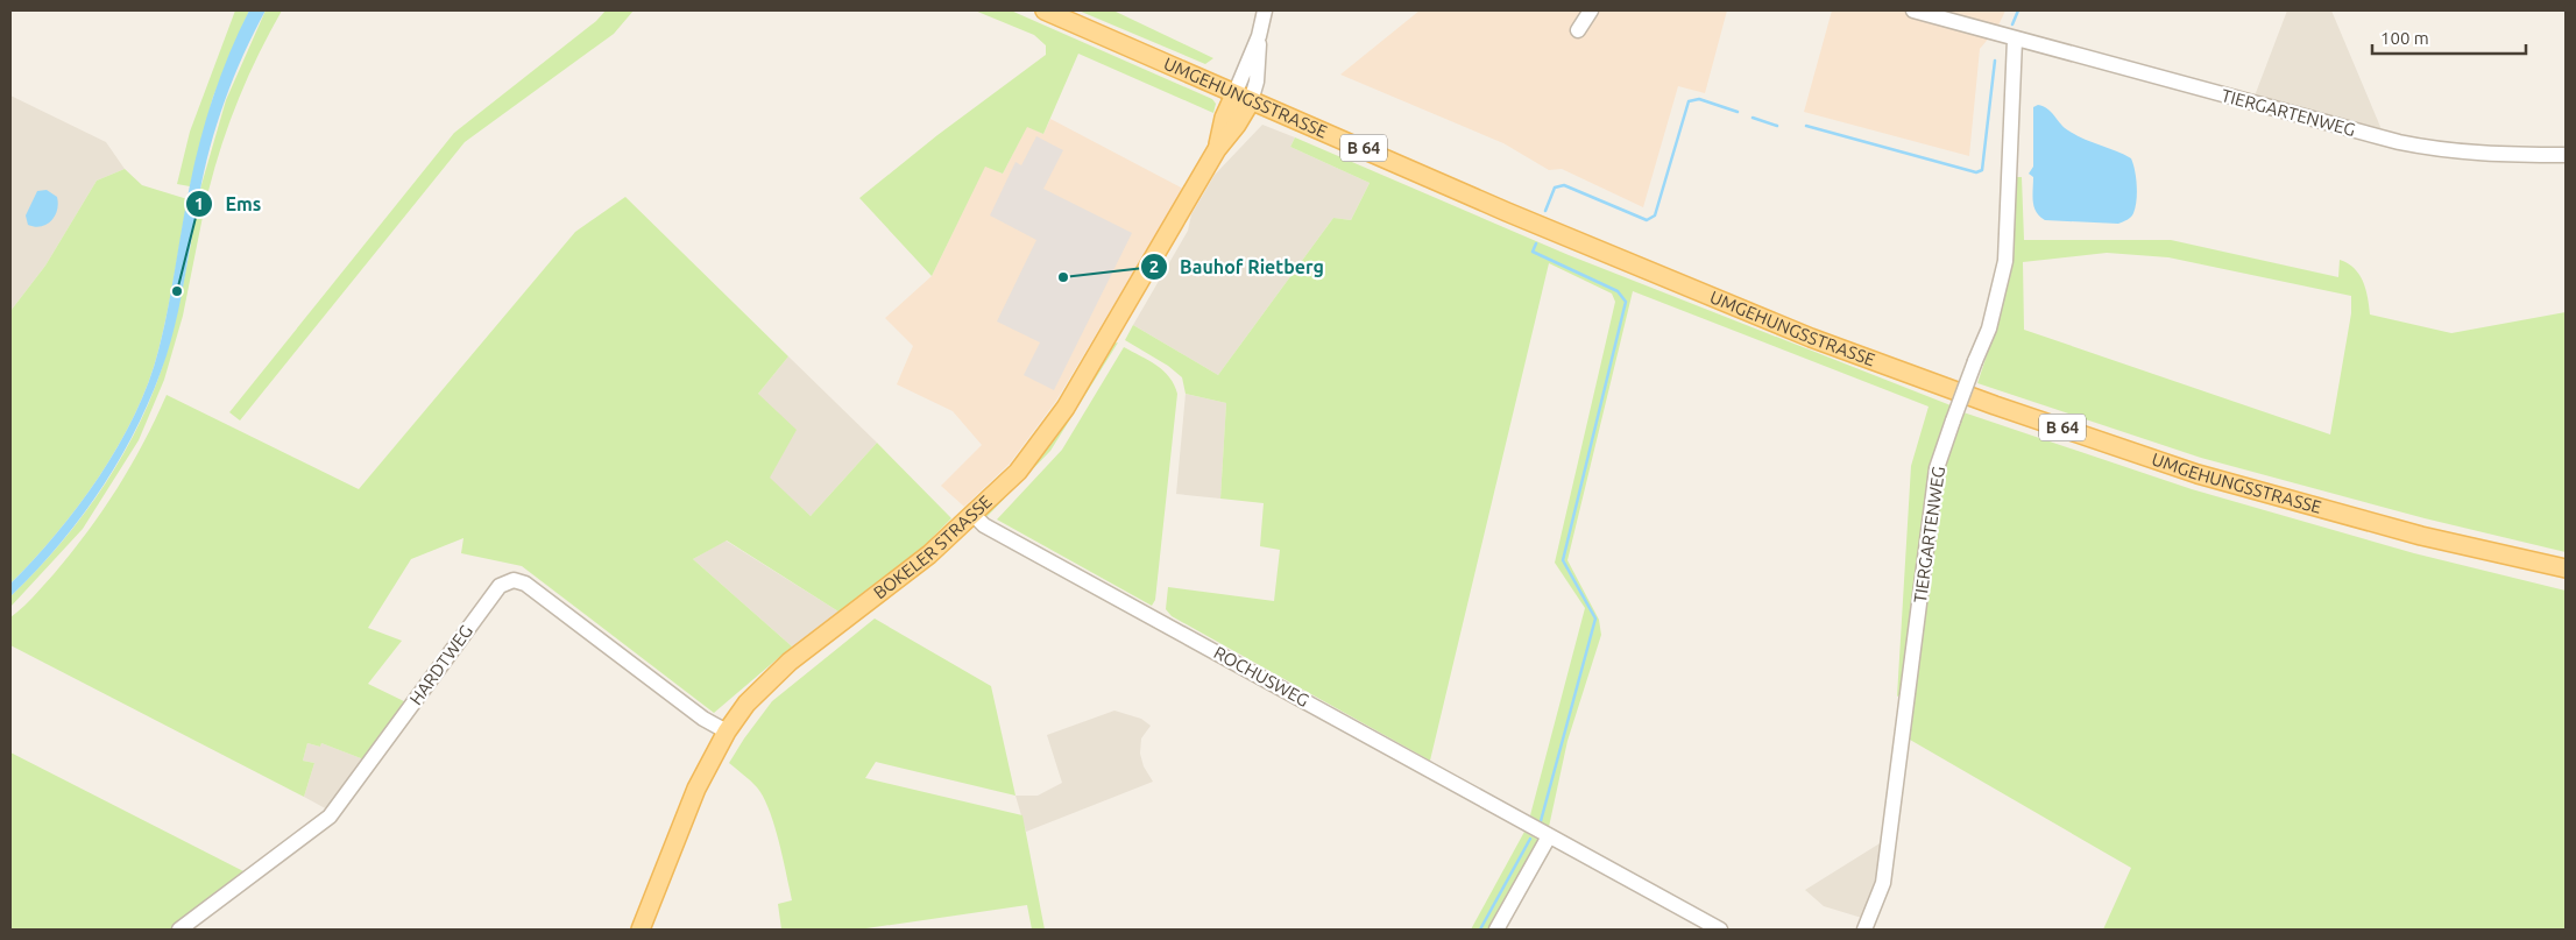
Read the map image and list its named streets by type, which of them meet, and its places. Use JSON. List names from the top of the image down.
{
  "streets": {
    "main road": ["UMGEHUNGSSTRASSE", "B 64", "BOKELER STRASSE"],
    "street": ["TIERGARTENWEG", "HARDTWEG", "ROCHUSWEG"]
  },
  "crossings": [
    ["UMGEHUNGSSTRASSE", "BOKELER STRASSE"],
    ["BOKELER STRASSE", "HARDTWEG"],
    ["BOKELER STRASSE", "ROCHUSWEG"]
  ],
  "places": ["Bauhof Rietberg", "Ems"],
  "scale_bar": "100 m"
}
